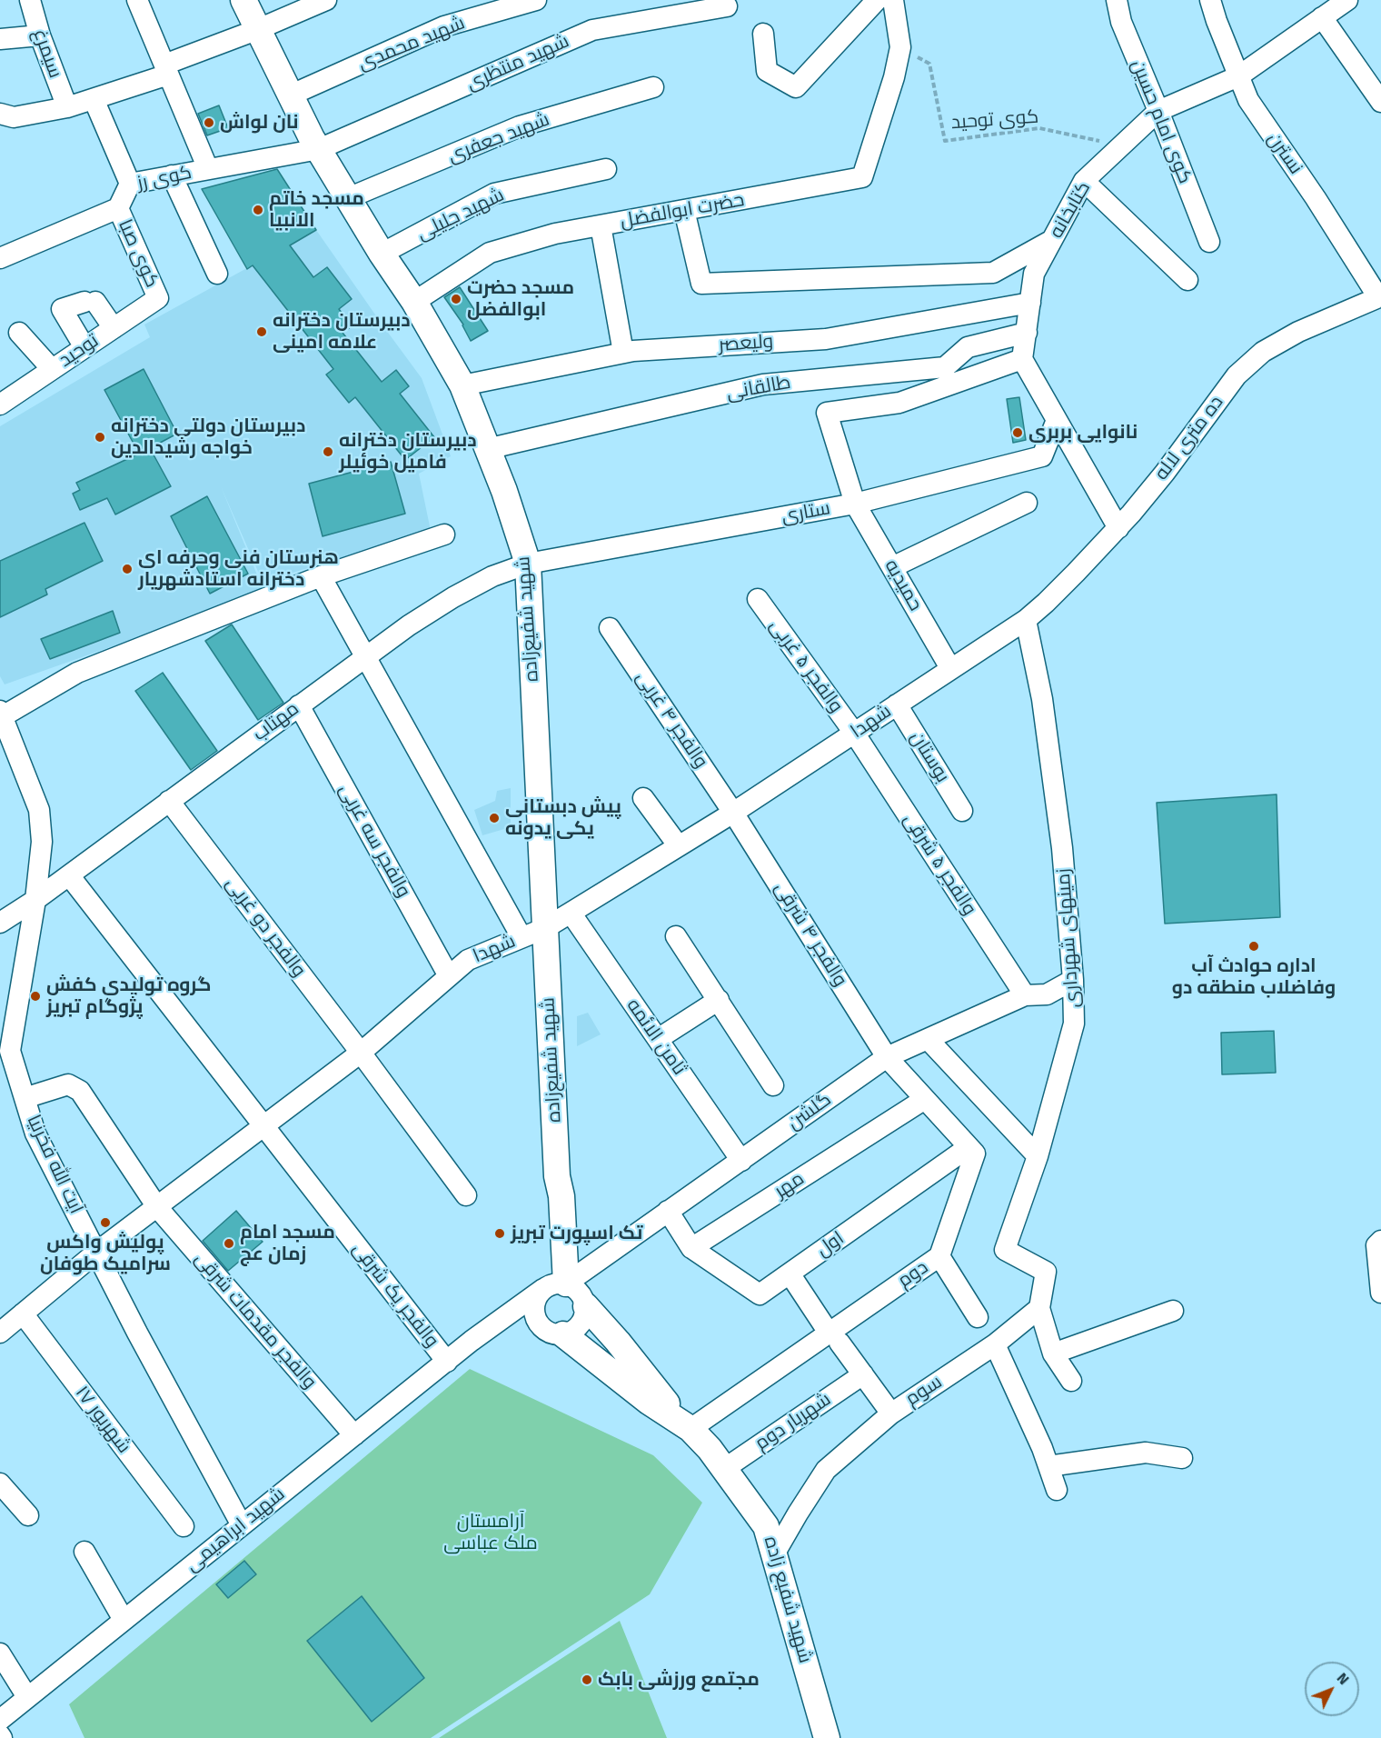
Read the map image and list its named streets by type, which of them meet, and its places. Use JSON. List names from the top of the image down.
{
  "streets": {
    "main road": ["شهید شفیع‌زاده", "شهید شفیع زاده"],
    "street": [
      "شهید محمدی",
      "سیمرغ",
      "شهید منتظری",
      "کوی امام حسین",
      "شهید جعفری",
      "نسترن",
      "کوی رز",
      "کتابخانه",
      "حضرت ابوالفضل",
      "شهید جلیلی",
      "کوی صبا",
      "ولیعصر",
      "توحید",
      "طالقانی",
      "ده متری لاله",
      "ستاری",
      "حمیدیه",
      "والفجر ۵ غربی",
      "والفجر ۴ غربی",
      "مهتاب",
      "شهدا",
      "بوستان",
      "والفجر سه غربی",
      "والفجر ۵ شرقی",
      "والفجر دو غربی",
      "والفجر ۴ شرقی",
      "زمینهای شهرداری",
      "ثامن الائمه",
      "گلشن",
      "آیت الله فخرنیا",
      "مهر",
      "اول",
      "دوم",
      "والفجر یک شرقی",
      "والفجر مقدمات شرقی",
      "سوم",
      "۱۷ شهریور",
      "شهریار دوم",
      "شهید ابراهیمی"
    ],
    "path": ["کوی توحید"]
  },
  "crossings": [
    ["شهید محمدی", "شهید شفیع‌زاده"],
    ["شهید منتظری", "کوی رز"],
    ["شهید منتظری", "شهید شفیع‌زاده"],
    ["کوی توحید", "کتابخانه"],
    ["کوی توحید", "حضرت ابوالفضل"],
    ["کوی امام حسین", "کتابخانه"],
    ["شهید جعفری", "شهید شفیع‌زاده"],
    ["نسترن", "کتابخانه"],
    ["نسترن", "ده متری لاله"],
    ["کوی رز", "کوی صبا"],
    ["کوی رز", "شهید شفیع‌زاده"],
    ["کتابخانه", "ولیعصر"],
    ["کتابخانه", "طالقانی"],
    ["کتابخانه", "حمیدیه"],
    ["حضرت ابوالفضل", "شهید شفیع‌زاده"],
    ["شهید جلیلی", "شهید شفیع‌زاده"],
    ["کوی صبا", "توحید"],
    ["ولیعصر", "شهید شفیع‌زاده"],
    ["طالقانی", "شهید شفیع‌زاده"],
    ["ده متری لاله", "شهدا"],
    ["ده متری لاله", "زمینهای شهرداری"],
    ["ستاری", "حمیدیه"],
    ["ستاری", "شهید شفیع‌زاده"],
    ["ستاری", "مهتاب"],
    ["حمیدیه", "شهدا"],
    ["شهید شفیع‌زاده", "مهتاب"],
    ["شهید شفیع‌زاده", "شهدا"],
    ["شهید شفیع‌زاده", "گلشن"],
    ["شهید شفیع‌زاده", "شهید ابراهیمی"],
    ["شهید شفیع‌زاده", "شهید شفیع زاده"],
    ["والفجر ۵ غربی", "شهدا"],
    ["والفجر ۵ غربی", "والفجر ۵ شرقی"],
    ["والفجر ۴ غربی", "شهدا"],
    ["والفجر ۴ غربی", "والفجر ۴ شرقی"],
    ["مهتاب", "والفجر سه غربی"],
    ["مهتاب", "والفجر دو غربی"],
    ["مهتاب", "آیت الله فخرنیا"],
    ["مهتاب", "والفجر یک شرقی"],
    ["شهدا", "بوستان"],
    ["شهدا", "والفجر سه غربی"],
    ["شهدا", "والفجر ۵ شرقی"],
    ["شهدا", "والفجر دو غربی"],
    ["شهدا", "والفجر ۴ شرقی"],
    ["شهدا", "زمینهای شهرداری"],
    ["شهدا", "ثامن الائمه"],
    ["شهدا", "آیت الله فخرنیا"],
    ["شهدا", "والفجر یک شرقی"],
    ["شهدا", "والفجر مقدمات شرقی"],
    ["شهدا", "۱۷ شهریور"],
    ["والفجر ۵ شرقی", "گلشن"],
    ["والفجر ۴ شرقی", "گلشن"],
    ["زمینهای شهرداری", "گلشن"],
    ["زمینهای شهرداری", "سوم"],
    ["ثامن الائمه", "گلشن"],
    ["گلشن", "شهید ابراهیمی"],
    ["گلشن", "شهید شفیع زاده"],
    ["آیت الله فخرنیا", "والفجر مقدمات شرقی"],
    ["آیت الله فخرنیا", "شهید ابراهیمی"],
    ["مهر", "اول"],
    ["اول", "دوم"],
    ["دوم", "شهید شفیع زاده"],
    ["والفجر یک شرقی", "شهید ابراهیمی"],
    ["والفجر مقدمات شرقی", "شهید ابراهیمی"],
    ["سوم", "شهید شفیع زاده"],
    ["شهریار دوم", "شهید شفیع زاده"],
    ["شهید ابراهیمی", "شهید شفیع زاده"]
  ],
  "parks": ["آرامستان ملک عباسی"],
  "places": [
    "نان لواش",
    "مسجد خاتم الانبیا",
    "مسجد حضرت ابوالفضل",
    "دبیرستان دخترانه علامه امینی",
    "نانوایی بربری",
    "دبیرستان دولتی دخترانه خواجه رشیدالدین",
    "دبیرستان دخترانه فامیل خوئیلر",
    "هنرستان فنی وحرفه ای دخترانه استادشهریار",
    "پیش دبستانی یکی یدونه",
    "اداره حوادث آب وفاضلاب منطقه دو",
    "گروه تولیدی کفش پژوگام تبریز",
    "پولیش واکس سرامیک طوفان",
    "تک اسپورت تبریز",
    "مسجد امام زمان عج",
    "مجتمع ورزشی بابک"
  ],
  "north": "top right"
}
